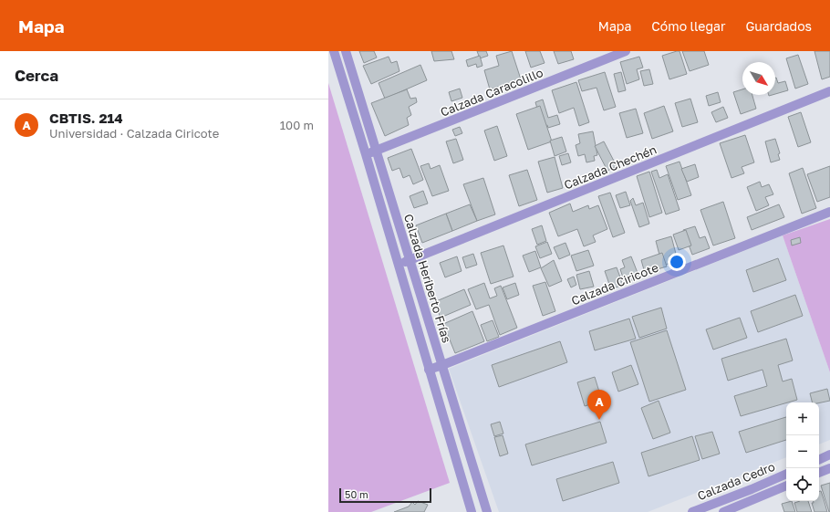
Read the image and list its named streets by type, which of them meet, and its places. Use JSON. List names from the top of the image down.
{
  "streets": {
    "street": [
      "Calzada Caracolillo",
      "Calzada Chechén",
      "Calzada Heriberto Frías",
      "Calzada Ciricote",
      "Calzada Cedro"
    ]
  },
  "crossings": [
    ["Calzada Caracolillo", "Calzada Heriberto Frías"],
    ["Calzada Chechén", "Calzada Heriberto Frías"],
    ["Calzada Heriberto Frías", "Calzada Ciricote"]
  ],
  "scale_bar": "50 m",
  "north": "bottom right",
  "page": {
    "header": "Mapa",
    "nav": ["Mapa", "Cómo llegar", "Guardados"],
    "heading": "Cerca",
    "list": [
      {
        "mark": "A",
        "name": "CBTIS. 214",
        "note": "Universidad · Calzada Ciricote",
        "value": "100 m"
      }
    ],
    "pins": "A",
    "map_buttons": ["+", "−"],
    "scale": "50 m"
  }
}
